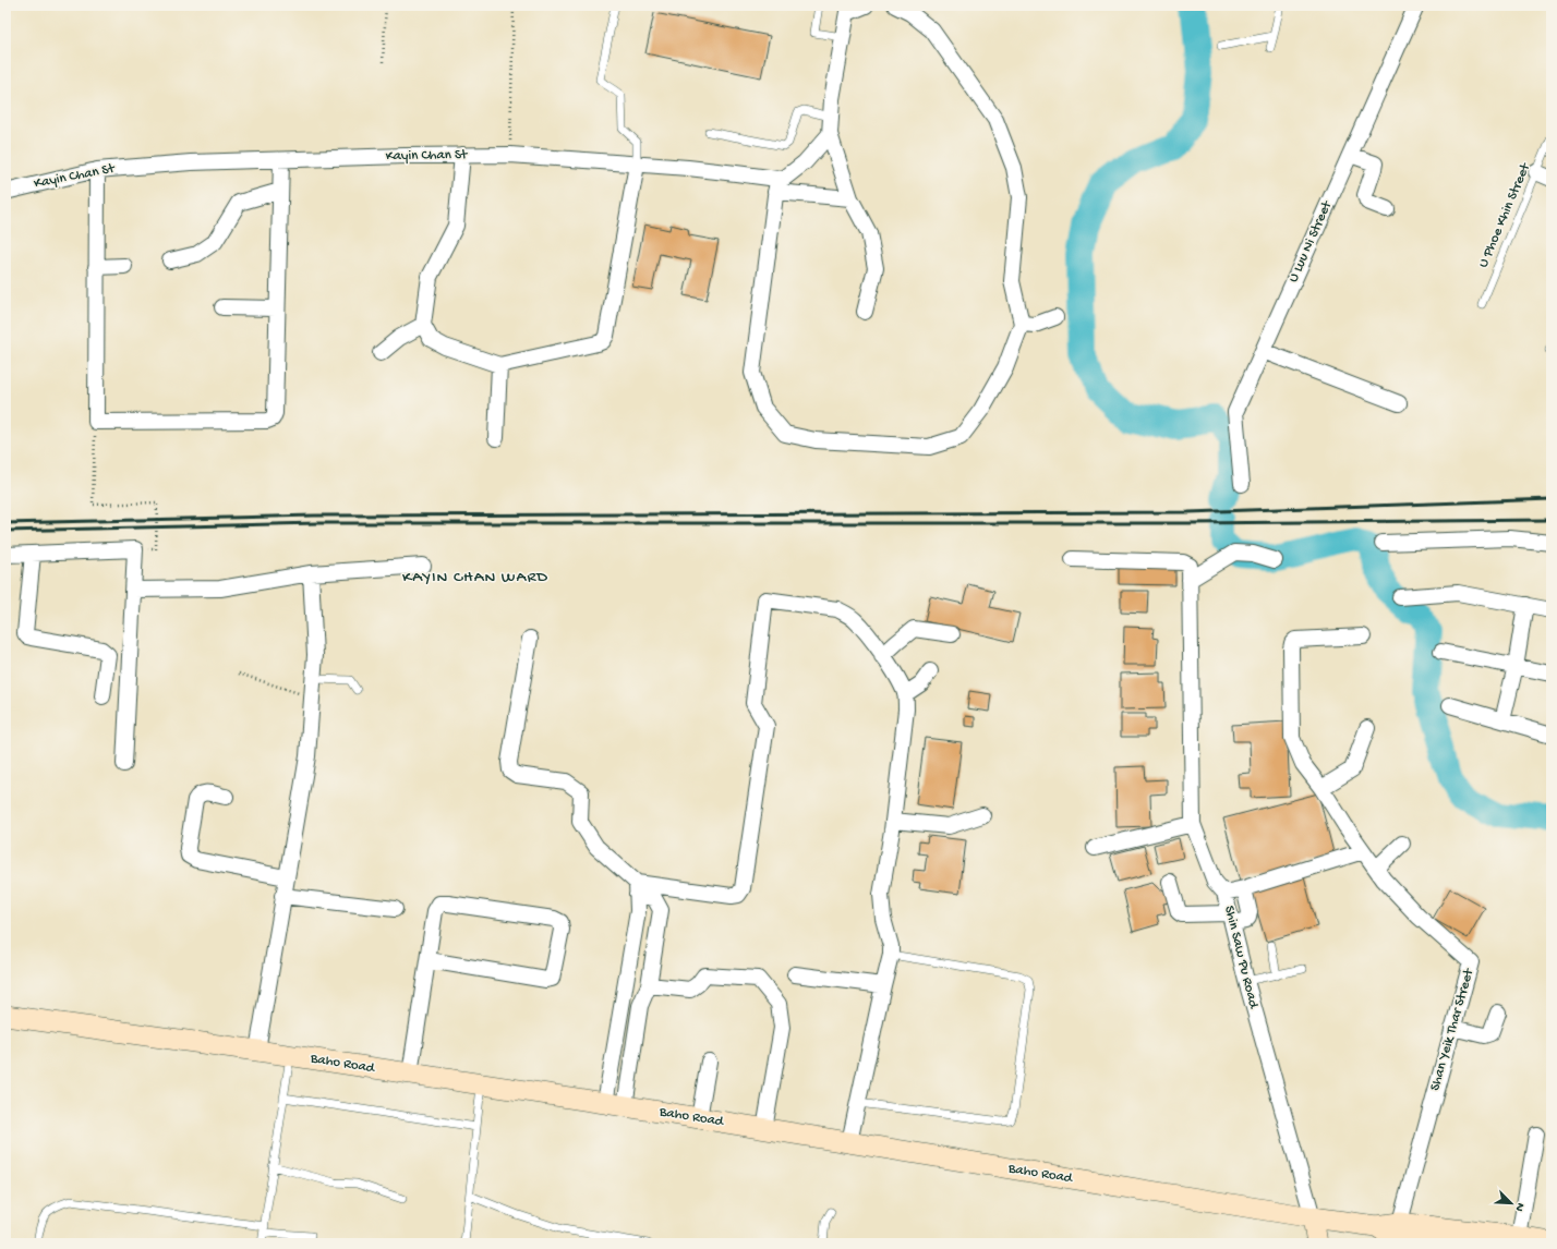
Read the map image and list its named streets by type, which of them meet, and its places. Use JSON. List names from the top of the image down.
{
  "streets": {
    "main road": ["Shin Saw Pu Road", "Baho Road"],
    "street": ["Kayin Chan St", "U Luu Ni Street", "Shan Yeik Thar Street"],
    "lane": ["U Phoe Khin Street"]
  },
  "crossings": [
    ["Shin Saw Pu Road", "Baho Road"],
    ["Shan Yeik Thar Street", "Baho Road"]
  ],
  "districts": ["KAYIN CHAN WARD"],
  "north": "bottom right"
}
